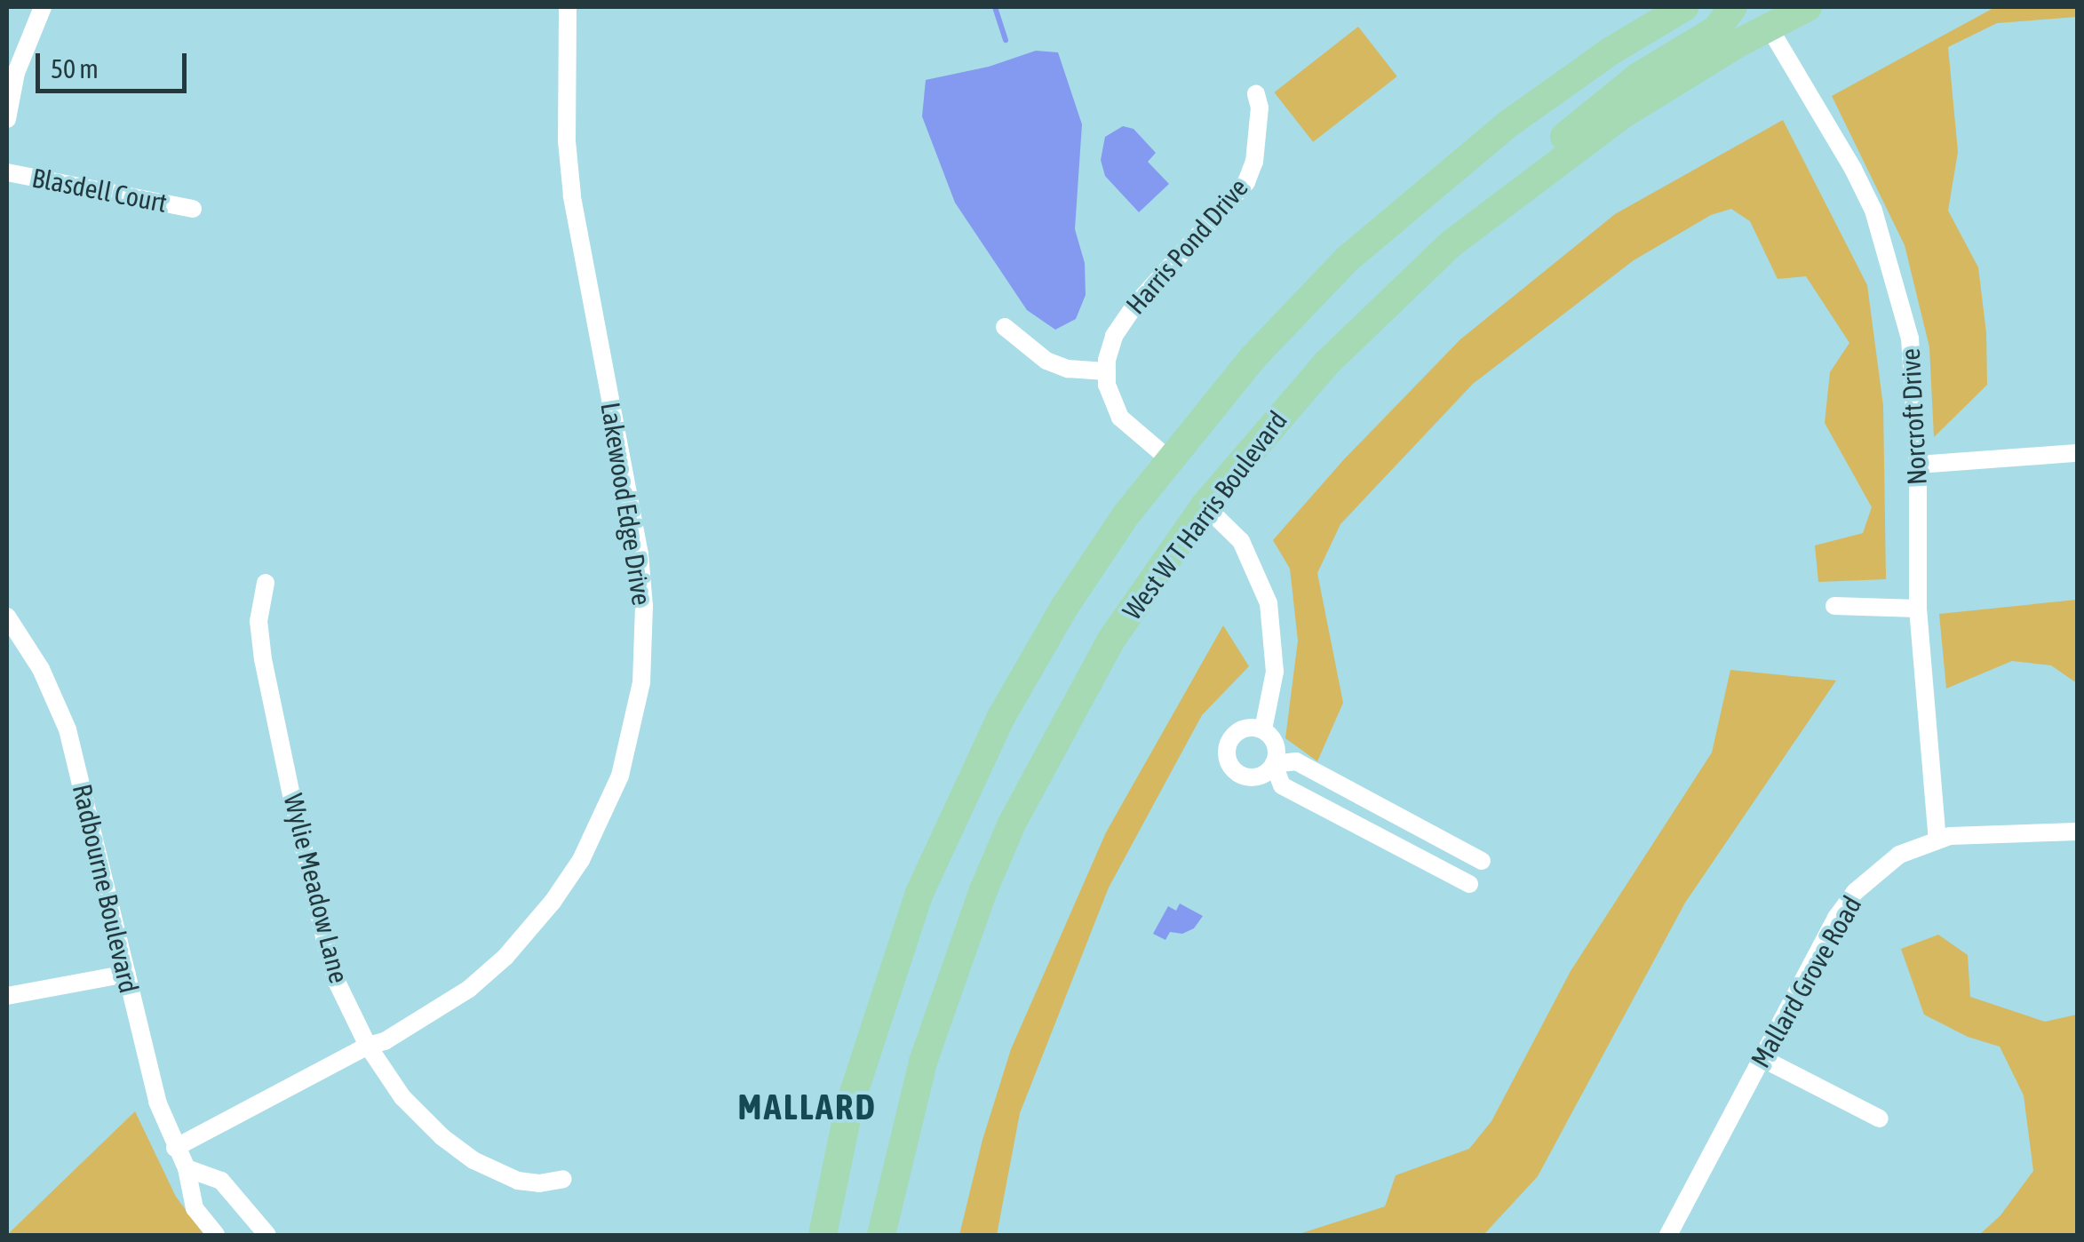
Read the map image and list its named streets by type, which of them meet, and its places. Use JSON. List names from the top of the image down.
{
  "streets": {
    "main road": ["West W T Harris Boulevard"],
    "street": [
      "Blasdell Court",
      "Harris Pond Drive",
      "Norcroft Drive",
      "Lakewood Edge Drive",
      "Radbourne Boulevard",
      "Wylie Meadow Lane",
      "Mallard Grove Road"
    ]
  },
  "crossings": [
    ["Norcroft Drive", "West W T Harris Boulevard"],
    ["Norcroft Drive", "Mallard Grove Road"],
    ["Lakewood Edge Drive", "Radbourne Boulevard"],
    ["Lakewood Edge Drive", "Wylie Meadow Lane"]
  ],
  "districts": ["MALLARD"],
  "scale_bar": "50 m"
}
